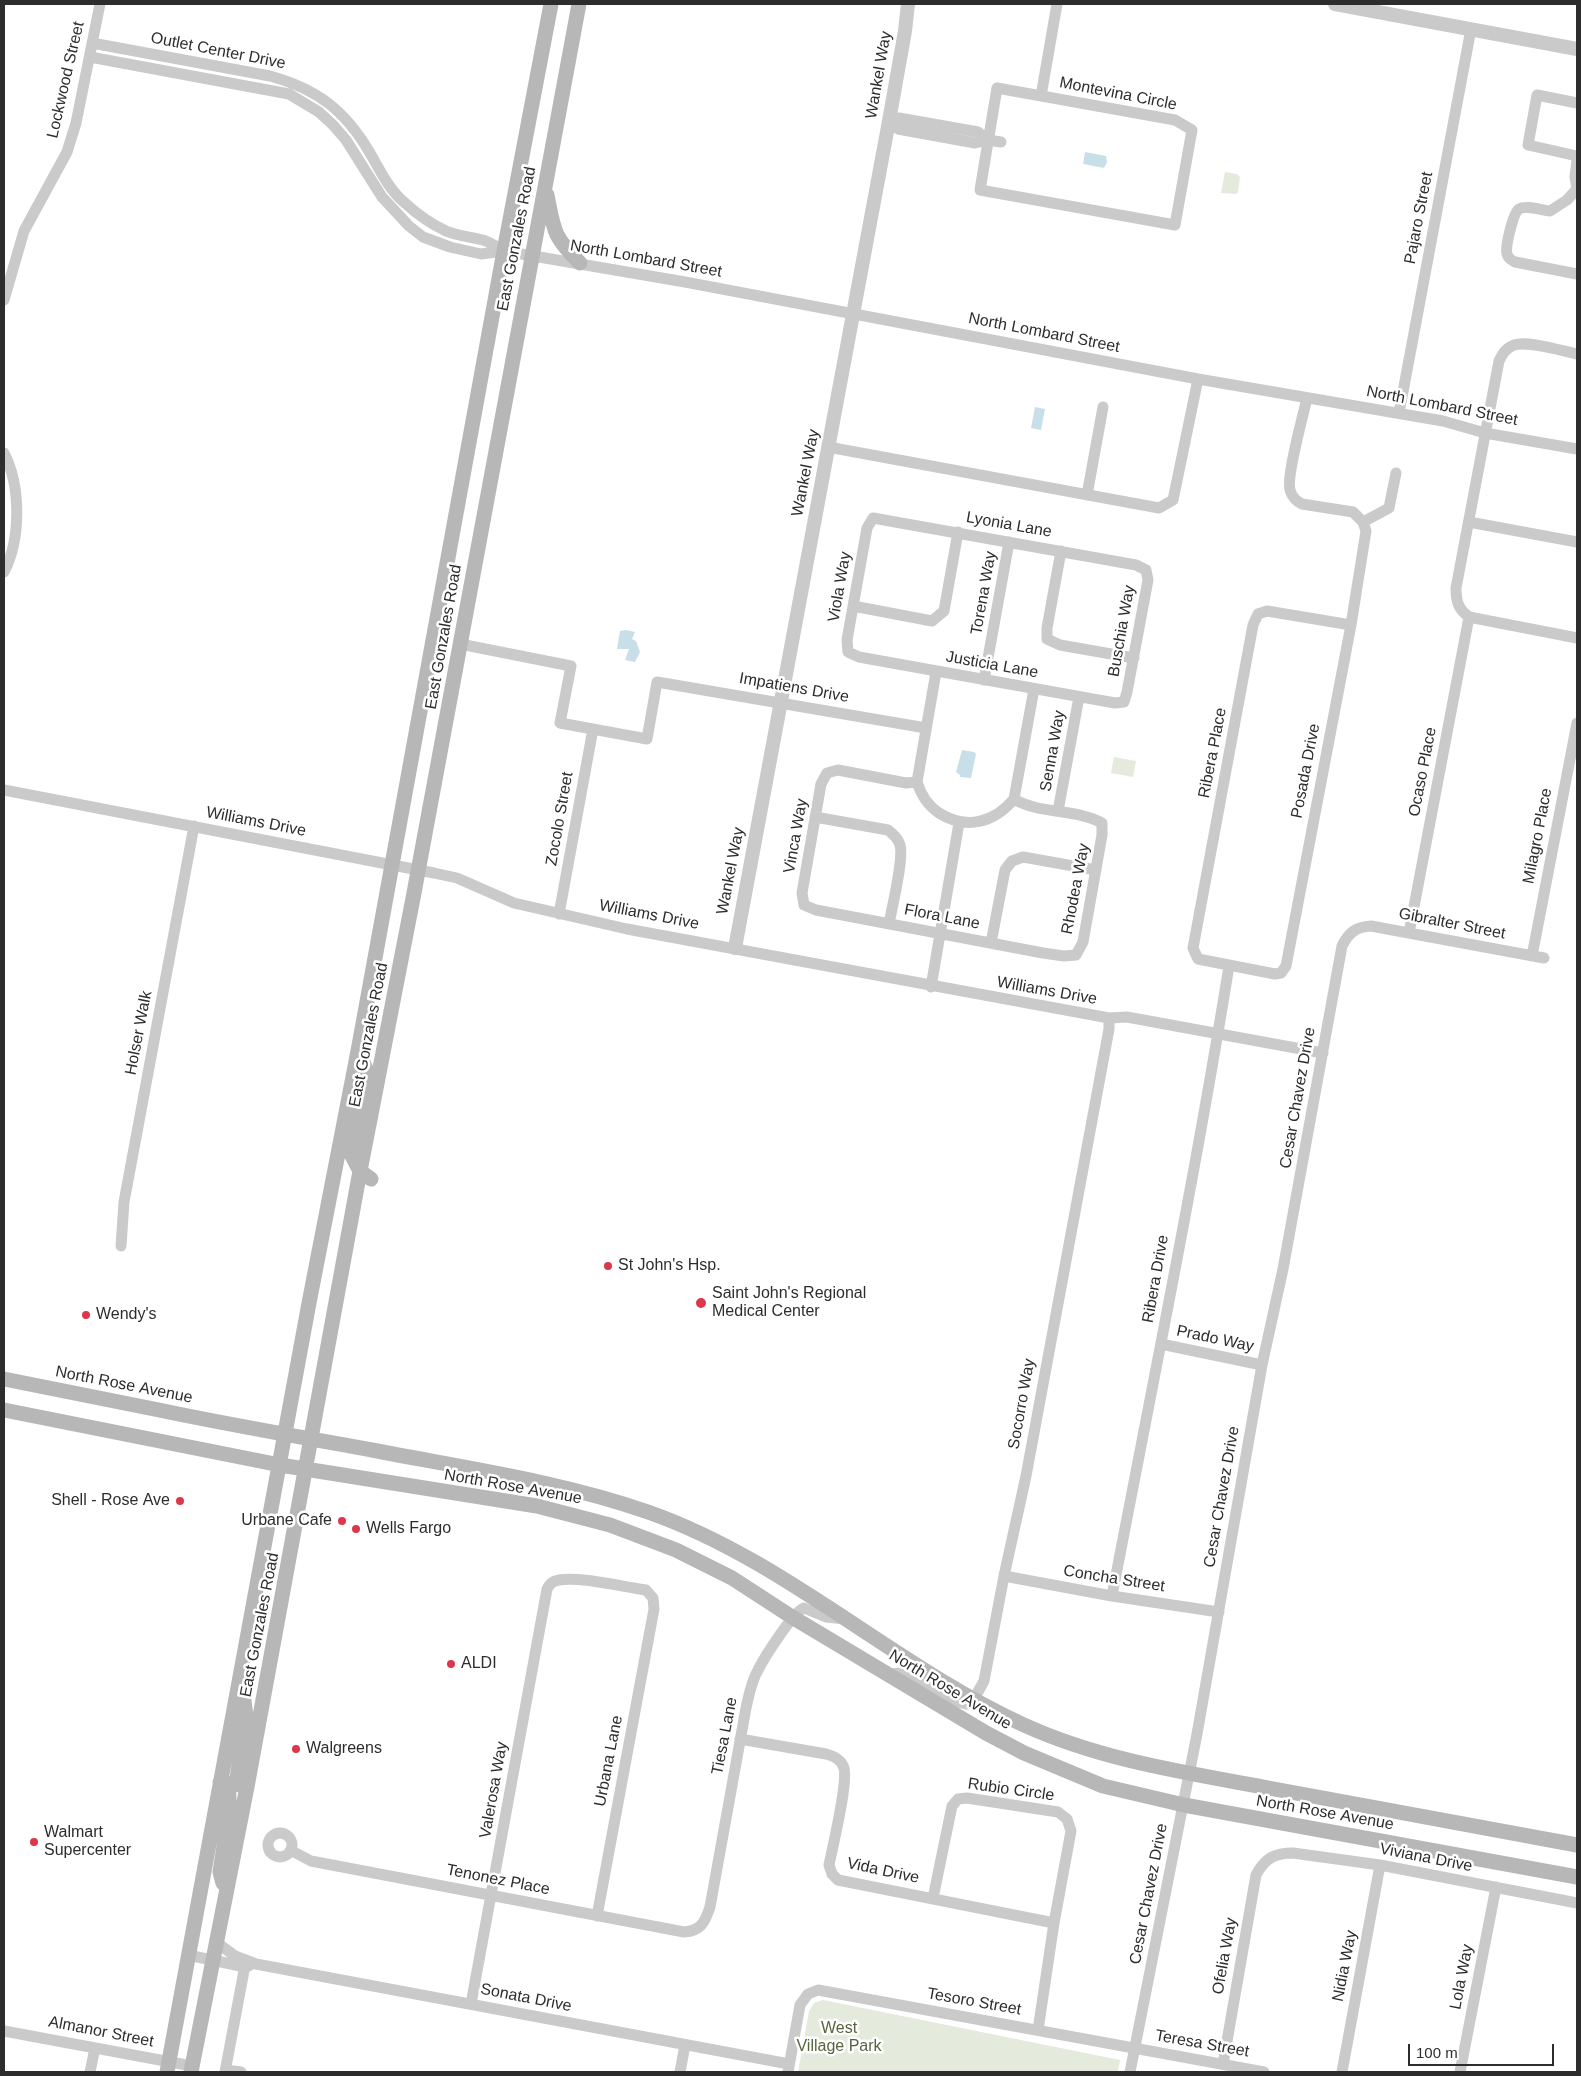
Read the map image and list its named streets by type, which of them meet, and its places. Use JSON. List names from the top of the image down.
{
  "streets": {
    "main road": ["East Gonzales Road", "North Rose Avenue"],
    "street": [
      "Outlet Center Drive",
      "Wankel Way",
      "Lockwood Street",
      "Montevina Circle",
      "Pajaro Street",
      "North Lombard Street",
      "Lyonia Lane",
      "Viola Way",
      "Torena Way",
      "Buschia Way",
      "Justicia Lane",
      "Impatiens Drive",
      "Senna Way",
      "Ribera Place",
      "Posada Drive",
      "Ocaso Place",
      "Zocolo Street",
      "Williams Drive",
      "Vinca Way",
      "Milagro Place",
      "Rhodea Way",
      "Flora Lane",
      "Gibralter Street",
      "Holser Walk",
      "Cesar Chavez Drive",
      "Ribera Drive",
      "Prado Way",
      "Socorro Way",
      "Concha Street",
      "Tiesa Lane",
      "Urbana Lane",
      "Valerosa Way",
      "Rubio Circle",
      "Viviana Drive",
      "Vida Drive",
      "Tenonez Place",
      "Ofelia Way",
      "Nidia Way",
      "Lola Way",
      "Sonata Drive",
      "Tesoro Street",
      "Almanor Street",
      "Teresa Street"
    ]
  },
  "crossings": [
    ["Outlet Center Drive", "Lockwood Street"],
    ["Outlet Center Drive", "East Gonzales Road"],
    ["Outlet Center Drive", "North Lombard Street"],
    ["Wankel Way", "North Lombard Street"],
    ["Wankel Way", "Impatiens Drive"],
    ["Wankel Way", "Williams Drive"],
    ["Pajaro Street", "North Lombard Street"],
    ["East Gonzales Road", "North Lombard Street"],
    ["East Gonzales Road", "Williams Drive"],
    ["East Gonzales Road", "North Rose Avenue"],
    ["East Gonzales Road", "Sonata Drive"],
    ["East Gonzales Road", "Almanor Street"],
    ["Lyonia Lane", "Viola Way"],
    ["Lyonia Lane", "Torena Way"],
    ["Lyonia Lane", "Buschia Way"],
    ["Viola Way", "Justicia Lane"],
    ["Torena Way", "Justicia Lane"],
    ["Buschia Way", "Justicia Lane"],
    ["Justicia Lane", "Senna Way"],
    ["Impatiens Drive", "Zocolo Street"],
    ["Senna Way", "Rhodea Way"],
    ["Ribera Place", "Posada Drive"],
    ["Ribera Place", "Ribera Drive"],
    ["Posada Drive", "Ribera Drive"],
    ["Ocaso Place", "Gibralter Street"],
    ["Zocolo Street", "Williams Drive"],
    ["Williams Drive", "Holser Walk"],
    ["Williams Drive", "Cesar Chavez Drive"],
    ["Williams Drive", "Ribera Drive"],
    ["Williams Drive", "Socorro Way"],
    ["Vinca Way", "Flora Lane"],
    ["Milagro Place", "Gibralter Street"],
    ["Rhodea Way", "Flora Lane"],
    ["Gibralter Street", "Cesar Chavez Drive"],
    ["Cesar Chavez Drive", "Prado Way"],
    ["Cesar Chavez Drive", "North Rose Avenue"],
    ["Cesar Chavez Drive", "Concha Street"],
    ["Cesar Chavez Drive", "Tesoro Street"],
    ["Cesar Chavez Drive", "Teresa Street"],
    ["Ribera Drive", "Prado Way"],
    ["Ribera Drive", "Concha Street"],
    ["North Rose Avenue", "Socorro Way"],
    ["North Rose Avenue", "Tiesa Lane"],
    ["Socorro Way", "Concha Street"],
    ["Tiesa Lane", "Vida Drive"],
    ["Tiesa Lane", "Tenonez Place"],
    ["Urbana Lane", "Valerosa Way"],
    ["Urbana Lane", "Tenonez Place"],
    ["Valerosa Way", "Tenonez Place"],
    ["Valerosa Way", "Sonata Drive"],
    ["Rubio Circle", "Vida Drive"],
    ["Rubio Circle", "Tesoro Street"],
    ["Viviana Drive", "Ofelia Way"],
    ["Viviana Drive", "Nidia Way"],
    ["Viviana Drive", "Lola Way"],
    ["Ofelia Way", "Teresa Street"],
    ["Sonata Drive", "Tesoro Street"],
    ["Tesoro Street", "Teresa Street"]
  ],
  "parks": ["West Village Park"],
  "places": [
    "St John's Hsp.",
    "Saint John's Regional Medical Center",
    "Wendy's",
    "Shell - Rose Ave",
    "Urbane Cafe",
    "Wells Fargo",
    "ALDI",
    "Walgreens",
    "Walmart Supercenter"
  ],
  "scale_bar": "100 m"
}
